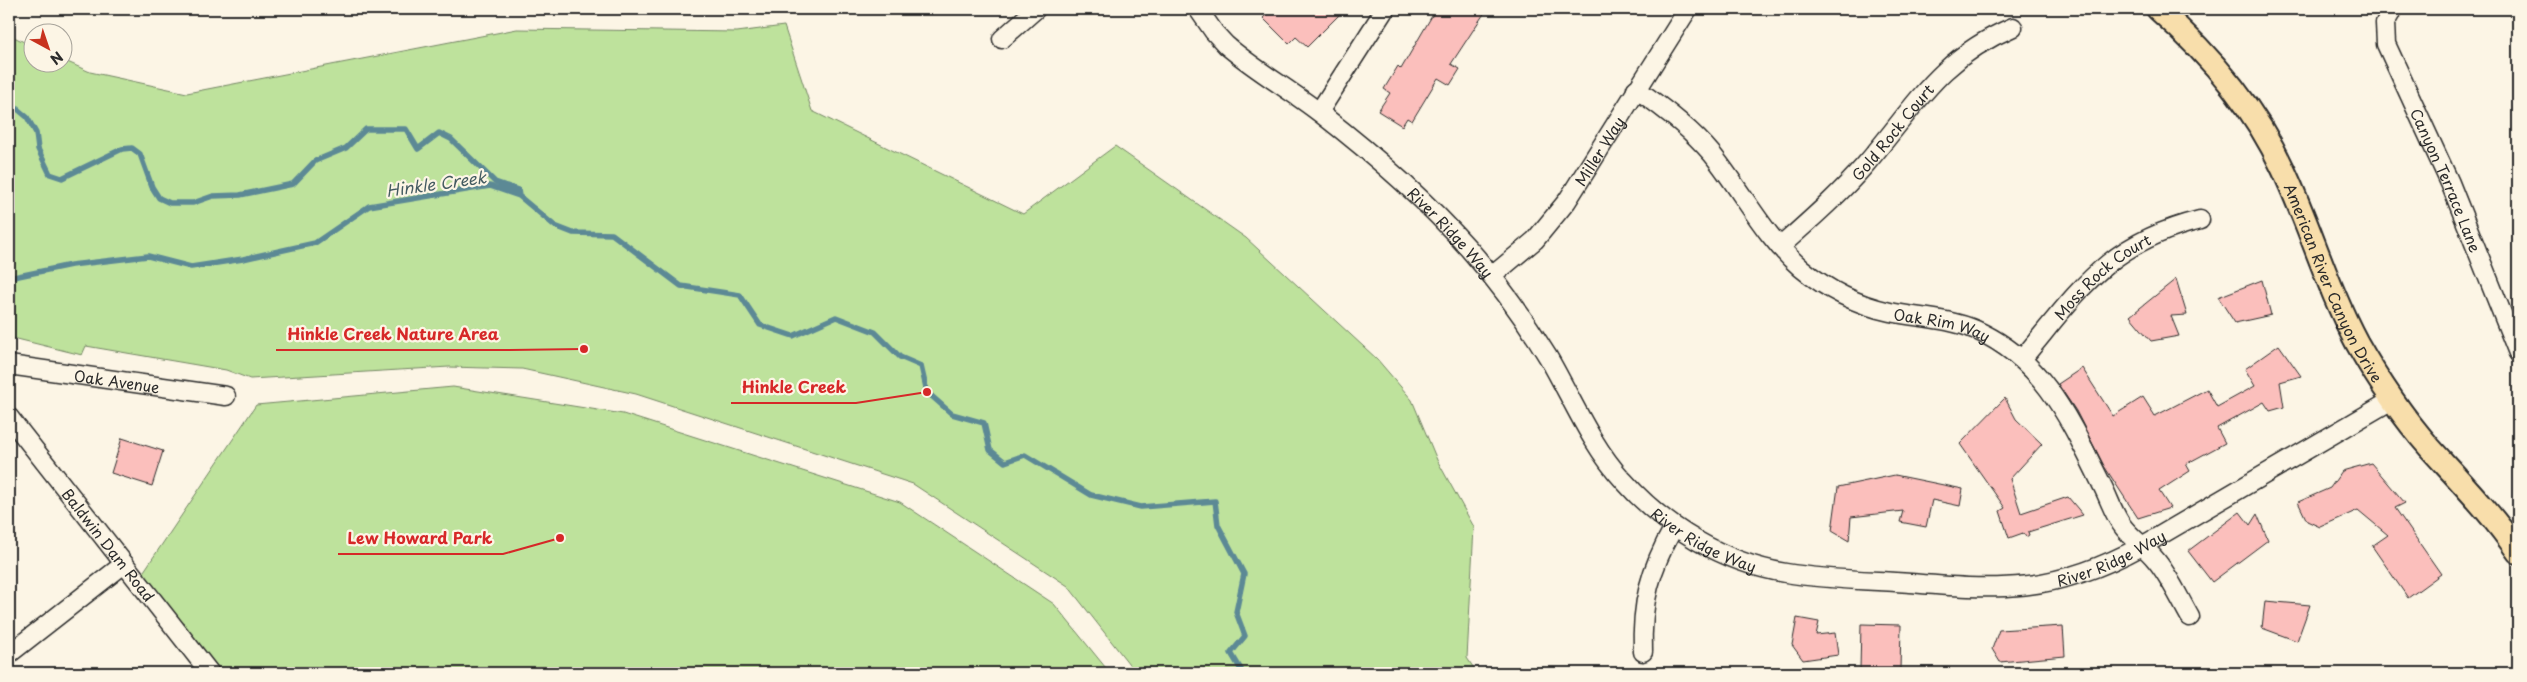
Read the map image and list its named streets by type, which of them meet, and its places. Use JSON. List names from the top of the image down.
{
  "streets": {
    "main road": ["American River Canyon Drive"],
    "street": [
      "Gold Rock Court",
      "Miller Way",
      "Canyon Terrace Lane",
      "River Ridge Way",
      "Moss Rock Court",
      "Oak Rim Way",
      "Oak Avenue",
      "Baldwin Dam Road"
    ]
  },
  "crossings": [
    ["Gold Rock Court", "Oak Rim Way"],
    ["Miller Way", "River Ridge Way"],
    ["Miller Way", "Oak Rim Way"],
    ["River Ridge Way", "American River Canyon Drive"],
    ["River Ridge Way", "Oak Rim Way"],
    ["Moss Rock Court", "Oak Rim Way"]
  ],
  "water": ["Hinkle Creek"],
  "places": ["Hinkle Creek Nature Area", "Hinkle Creek", "Lew Howard Park"],
  "north": "bottom right"
}
